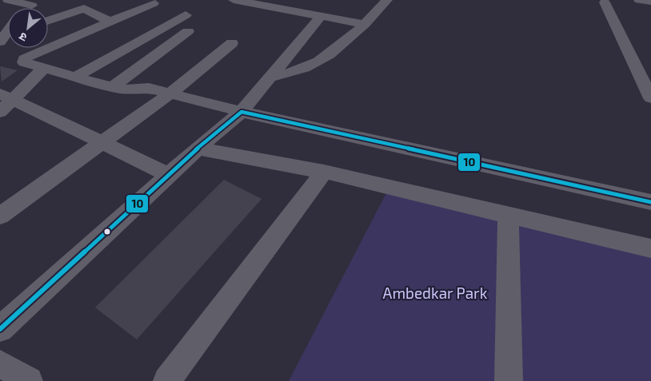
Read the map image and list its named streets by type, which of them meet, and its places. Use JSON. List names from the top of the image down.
{
  "parks": ["Ambedkar Park"],
  "lines": ["transit line 10"],
  "north": "bottom left"
}
